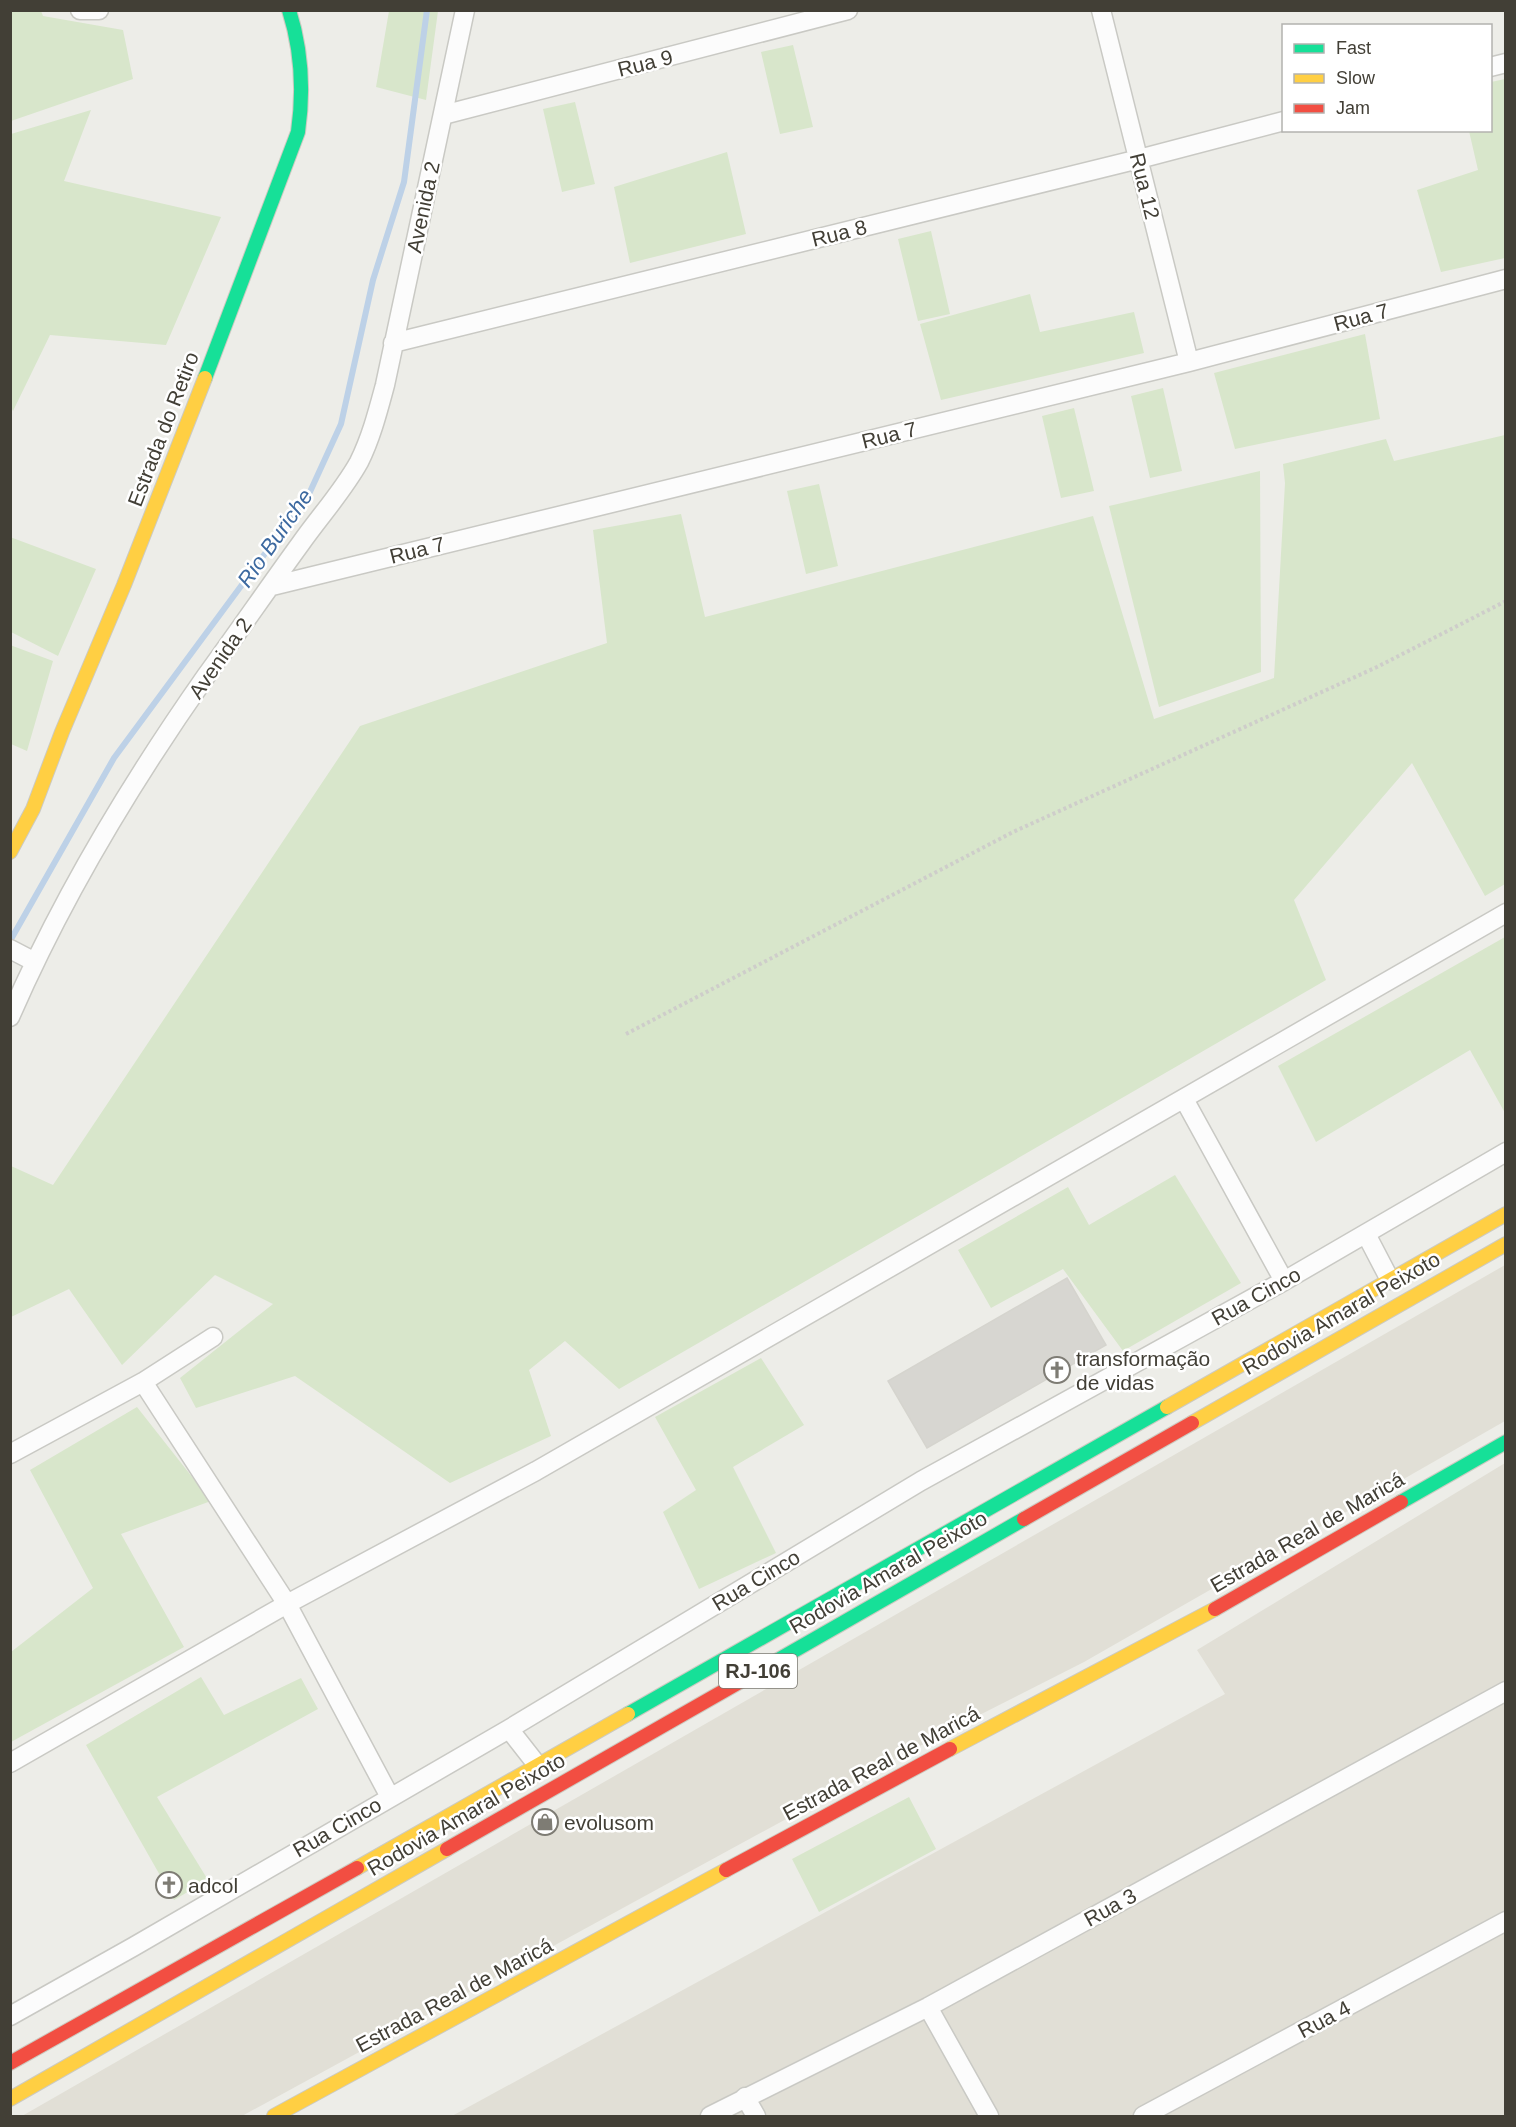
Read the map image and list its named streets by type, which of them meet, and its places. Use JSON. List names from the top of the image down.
{
  "streets": {
    "main road": [
      "Estrada do Retiro",
      "Rodovia Amaral Peixoto",
      "Estrada Real de Maricá",
      "RJ-106"
    ],
    "street": [
      "Rua 9",
      "Rua 12",
      "Avenida 2",
      "Rua 8",
      "Rua 7",
      "Rua Cinco",
      "Rua 3",
      "Rua 4"
    ]
  },
  "crossings": [
    ["Rua 9", "Avenida 2"],
    ["Rua 12", "Rua 8"],
    ["Rua 12", "Rua 7"],
    ["Avenida 2", "Rua 8"],
    ["Avenida 2", "Rua 7"]
  ],
  "water": ["Rio Buriche"],
  "places": {
    "church": ["transformação de vidas", "adcol"],
    "shop": ["evolusom"]
  },
  "legend": ["Fast", "Slow", "Jam"]
}
